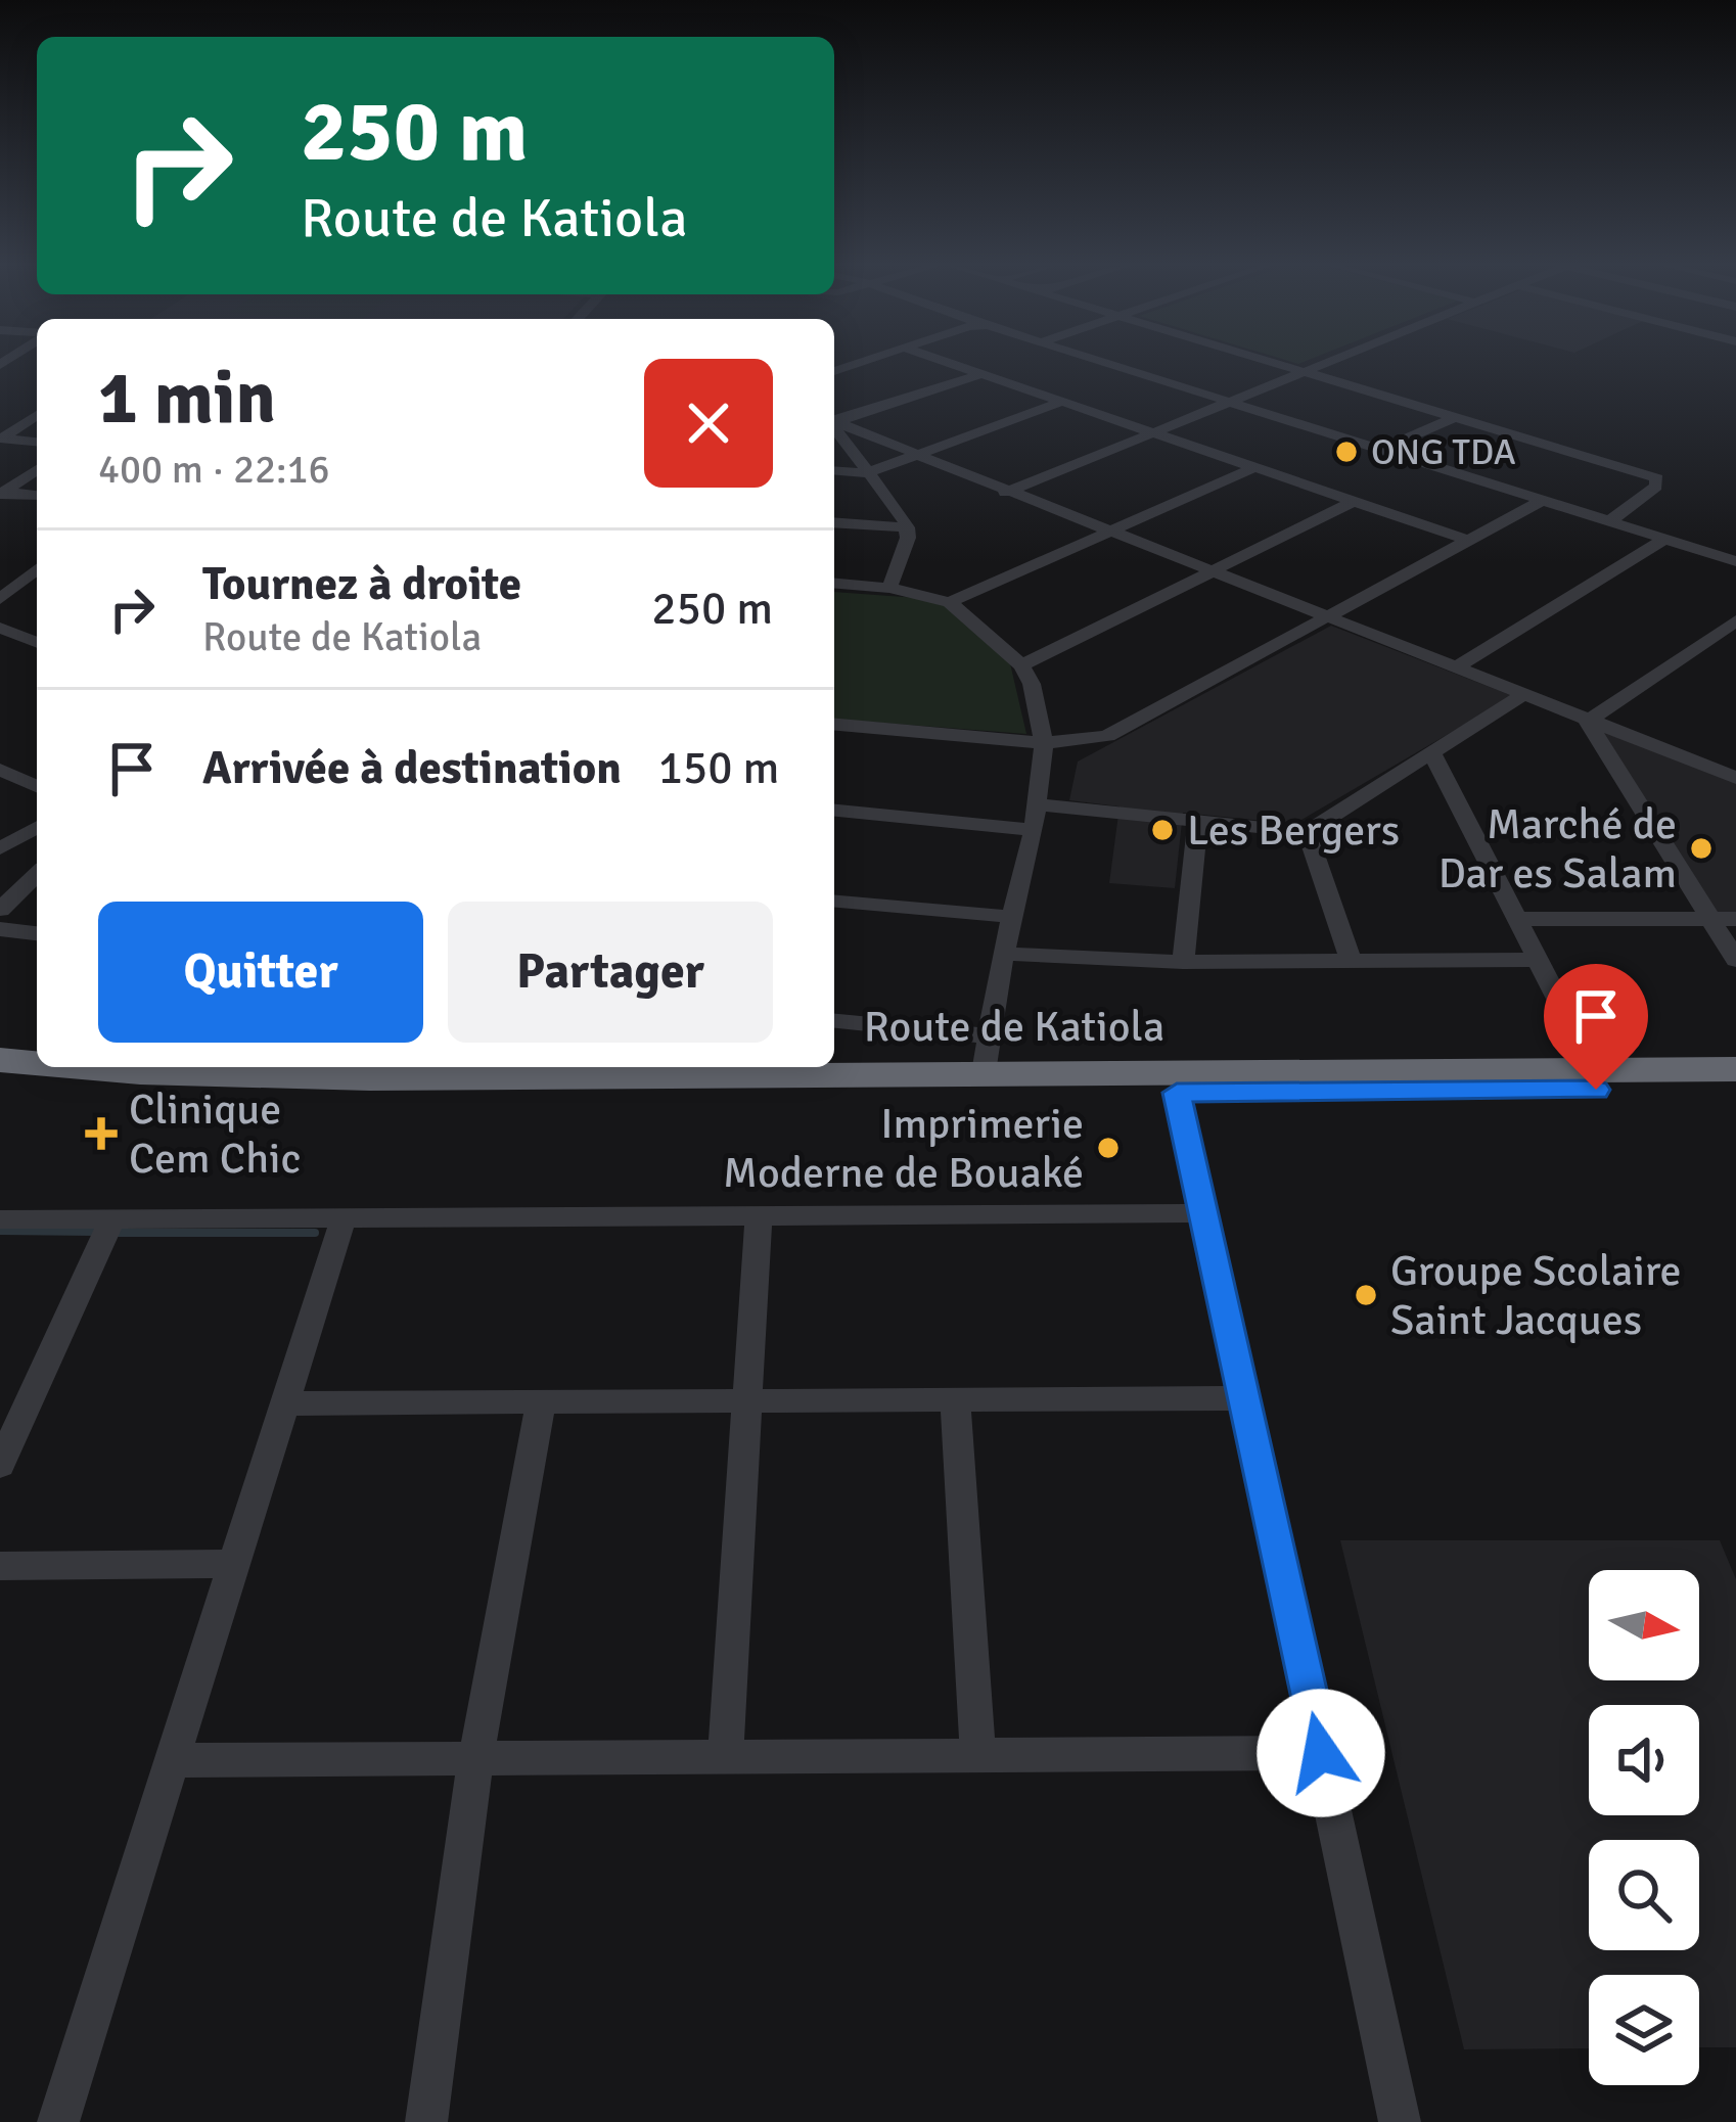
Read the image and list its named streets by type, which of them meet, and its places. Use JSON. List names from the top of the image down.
{
  "streets": {
    "highway": ["Route de Katiola"]
  },
  "places": {
    "other": [
      "ONG TDA",
      "Les Bergers",
      "Marché de Dar es Salam",
      "Imprimerie Moderne de Bouaké",
      "Groupe Scolaire Saint Jacques"
    ],
    "health": ["Clinique Cem Chic"]
  },
  "north": "right",
  "page": {
    "turn": ["250 m", "Route de Katiola"],
    "heading": ["1 min", "400 m · 22:16"],
    "list": [
      {
        "name": "Tournez à droite",
        "note": "Route de Katiola",
        "value": "250 m"
      },
      {
        "name": "Arrivée à destination",
        "value": "150 m"
      }
    ],
    "buttons": ["Quitter", "Partager"]
  }
}
